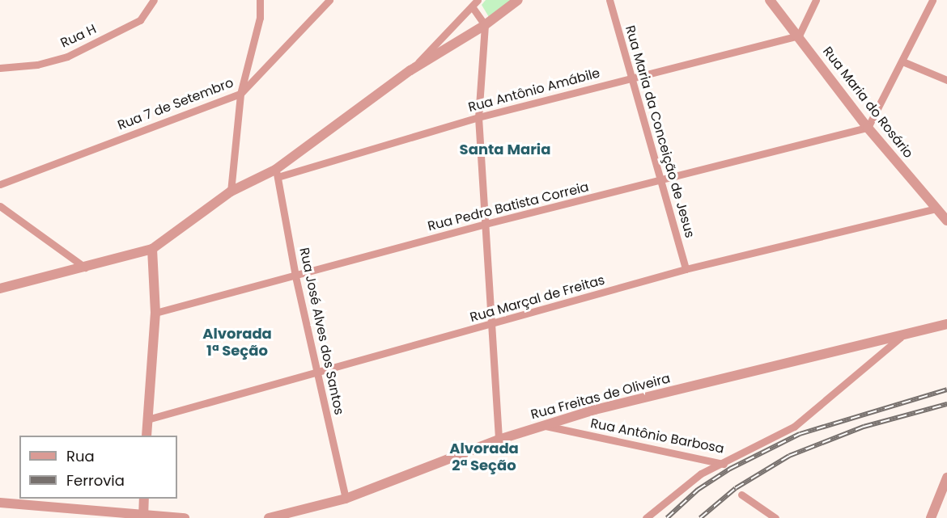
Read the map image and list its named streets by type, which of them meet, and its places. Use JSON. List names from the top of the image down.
{
  "streets": {
    "street": [
      "Rua H",
      "Rua Antônio Amábile",
      "Rua Maria do Rosário",
      "Rua 7 de Setembro",
      "Rua Maria da Conceição de Jesus",
      "Rua Pedro Batista Correia",
      "Rua Marçal de Freitas",
      "Rua José Alves dos Santos",
      "Rua Freitas de Oliveira",
      "Rua Antônio Barbosa"
    ]
  },
  "crossings": [
    ["Rua Antônio Amábile", "Rua Maria do Rosário"],
    ["Rua Antônio Amábile", "Rua Maria da Conceição de Jesus"],
    ["Rua Antônio Amábile", "Rua José Alves dos Santos"],
    ["Rua Maria do Rosário", "Rua Pedro Batista Correia"],
    ["Rua Maria do Rosário", "Rua Marçal de Freitas"],
    ["Rua Maria da Conceição de Jesus", "Rua Pedro Batista Correia"],
    ["Rua Maria da Conceição de Jesus", "Rua Marçal de Freitas"],
    ["Rua Pedro Batista Correia", "Rua José Alves dos Santos"],
    ["Rua Marçal de Freitas", "Rua José Alves dos Santos"],
    ["Rua José Alves dos Santos", "Rua Freitas de Oliveira"],
    ["Rua Freitas de Oliveira", "Rua Antônio Barbosa"]
  ],
  "districts": ["Santa Maria", "Alvorada 1ª Seção", "Alvorada 2ª Seção"],
  "legend": ["Rua", "Ferrovia"]
}
